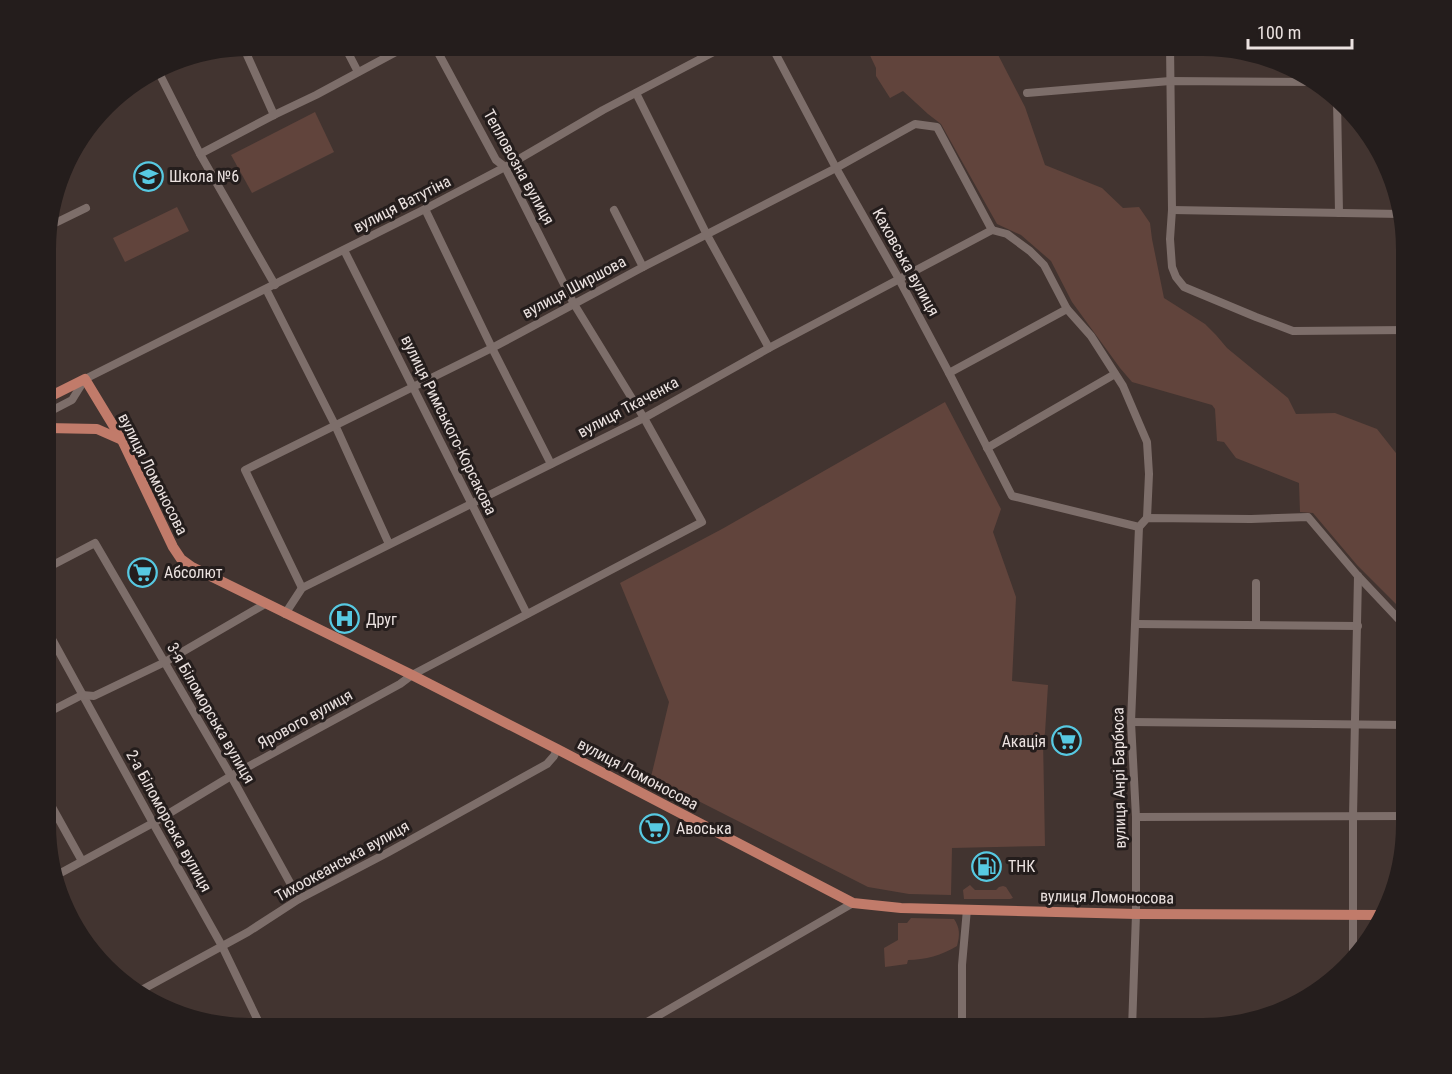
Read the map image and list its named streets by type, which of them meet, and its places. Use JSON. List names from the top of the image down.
{
  "streets": {
    "main road": ["вулиця Ватутіна", "вулиця Ломоносова"],
    "street": [
      "Тепловозна вулиця",
      "Каховська вулиця",
      "вулиця Ширшова",
      "вулиця Ткаченка",
      "вулиця Римського-Корсакова",
      "3-я Біломорська вулиця",
      "Ярового вулиця",
      "вулиця Анрі Барбюса",
      "2-а Біломорська вулиця",
      "Тихоокеанська вулиця"
    ]
  },
  "crossings": [
    ["Тепловозна вулиця", "вулиця Ватутіна"],
    ["Тепловозна вулиця", "вулиця Ширшова"],
    ["Тепловозна вулиця", "вулиця Ткаченка"],
    ["Тепловозна вулиця", "Ярового вулиця"],
    ["вулиця Ватутіна", "вулиця Римського-Корсакова"],
    ["вулиця Ватутіна", "вулиця Ломоносова"],
    ["Каховська вулиця", "вулиця Ширшова"],
    ["Каховська вулиця", "вулиця Ткаченка"],
    ["Каховська вулиця", "вулиця Анрі Барбюса"],
    ["вулиця Ширшова", "вулиця Ткаченка"],
    ["вулиця Ширшова", "вулиця Римського-Корсакова"],
    ["вулиця Ткаченка", "вулиця Римського-Корсакова"],
    ["вулиця Римського-Корсакова", "Ярового вулиця"],
    ["вулиця Ломоносова", "Ярового вулиця"],
    ["вулиця Ломоносова", "вулиця Анрі Барбюса"],
    ["вулиця Ломоносова", "Тихоокеанська вулиця"],
    ["3-я Біломорська вулиця", "Ярового вулиця"],
    ["3-я Біломорська вулиця", "Тихоокеанська вулиця"],
    ["Ярового вулиця", "2-а Біломорська вулиця"],
    ["2-а Біломорська вулиця", "Тихоокеанська вулиця"]
  ],
  "places": {
    "school or university": ["Школа №6"],
    "supermarket": ["Абсолют", "Акація", "Авоська"],
    "hospital": ["Друг"],
    "fuel station": ["ТНК"]
  },
  "scale_bar": "100 m"
}
